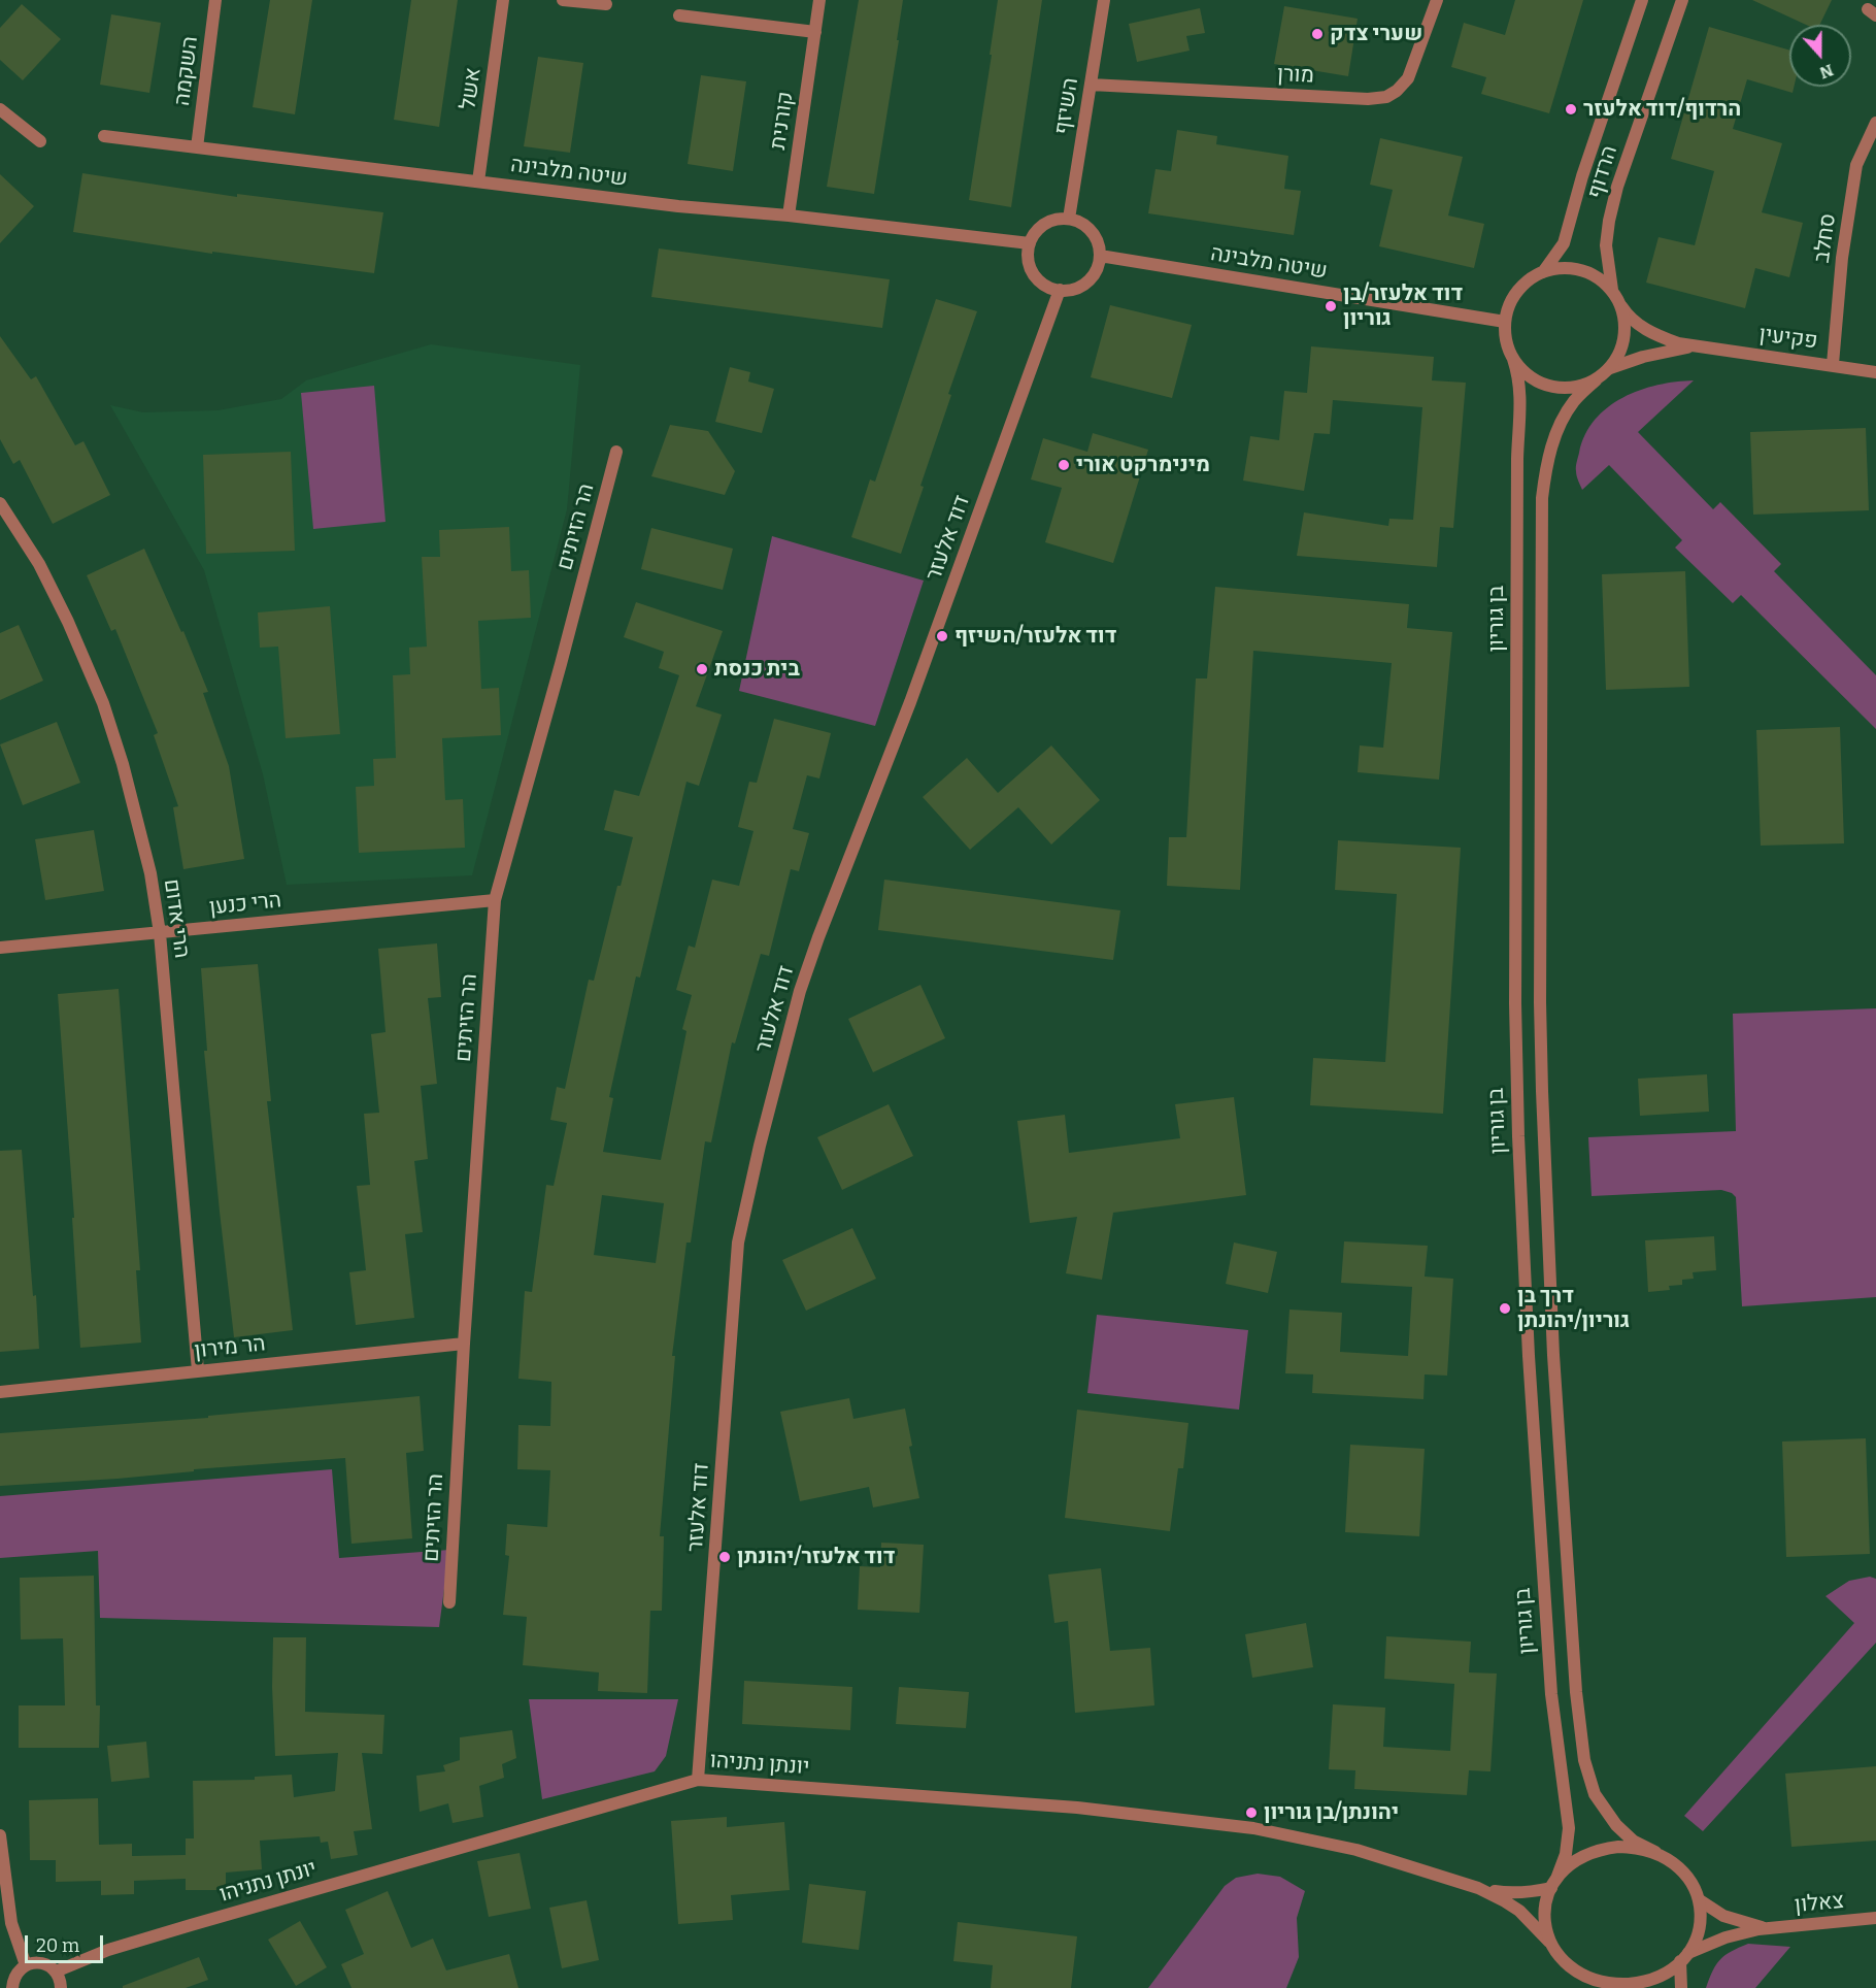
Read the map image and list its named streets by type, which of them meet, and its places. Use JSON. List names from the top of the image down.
{
  "streets": {
    "street": [
      "השקמה",
      "מורן",
      "אשל",
      "השיזף",
      "קורנית",
      "שיטה מלבינה",
      "הרדוף",
      "סחלב",
      "פקיעין",
      "הר הזיתים",
      "דוד אלעזר",
      "בן גוריון",
      "הרי כנען",
      "הרי אדום",
      "הר מירון",
      "יונתן נתניהו",
      "צאלון"
    ]
  },
  "crossings": [
    ["השקמה", "שיטה מלבינה"],
    ["מורן", "השיזף"],
    ["אשל", "שיטה מלבינה"],
    ["השיזף", "שיטה מלבינה"],
    ["השיזף", "דוד אלעזר"],
    ["קורנית", "שיטה מלבינה"],
    ["שיטה מלבינה", "הרדוף"],
    ["שיטה מלבינה", "פקיעין"],
    ["שיטה מלבינה", "דוד אלעזר"],
    ["שיטה מלבינה", "בן גוריון"],
    ["הרדוף", "פקיעין"],
    ["הרדוף", "בן גוריון"],
    ["סחלב", "פקיעין"],
    ["פקיעין", "בן גוריון"],
    ["הר הזיתים", "הרי כנען"],
    ["הר הזיתים", "הר מירון"],
    ["דוד אלעזר", "יונתן נתניהו"],
    ["בן גוריון", "יונתן נתניהו"],
    ["בן גוריון", "צאלון"],
    ["הרי כנען", "הרי אדום"],
    ["הרי אדום", "הר מירון"],
    ["יונתן נתניהו", "צאלון"]
  ],
  "places": [
    "שערי צדק",
    "הרדוף/דוד אלעזר",
    "דוד אלעזר/בן גוריון",
    "מינימרקט אורי",
    "דוד אלעזר/השיזף",
    "בית כנסת",
    "דרך בן גוריון/יהונתן",
    "דוד אלעזר/יהונתן",
    "יהונתן/בן גוריון"
  ],
  "scale_bar": "20 m",
  "north": "bottom"
}
